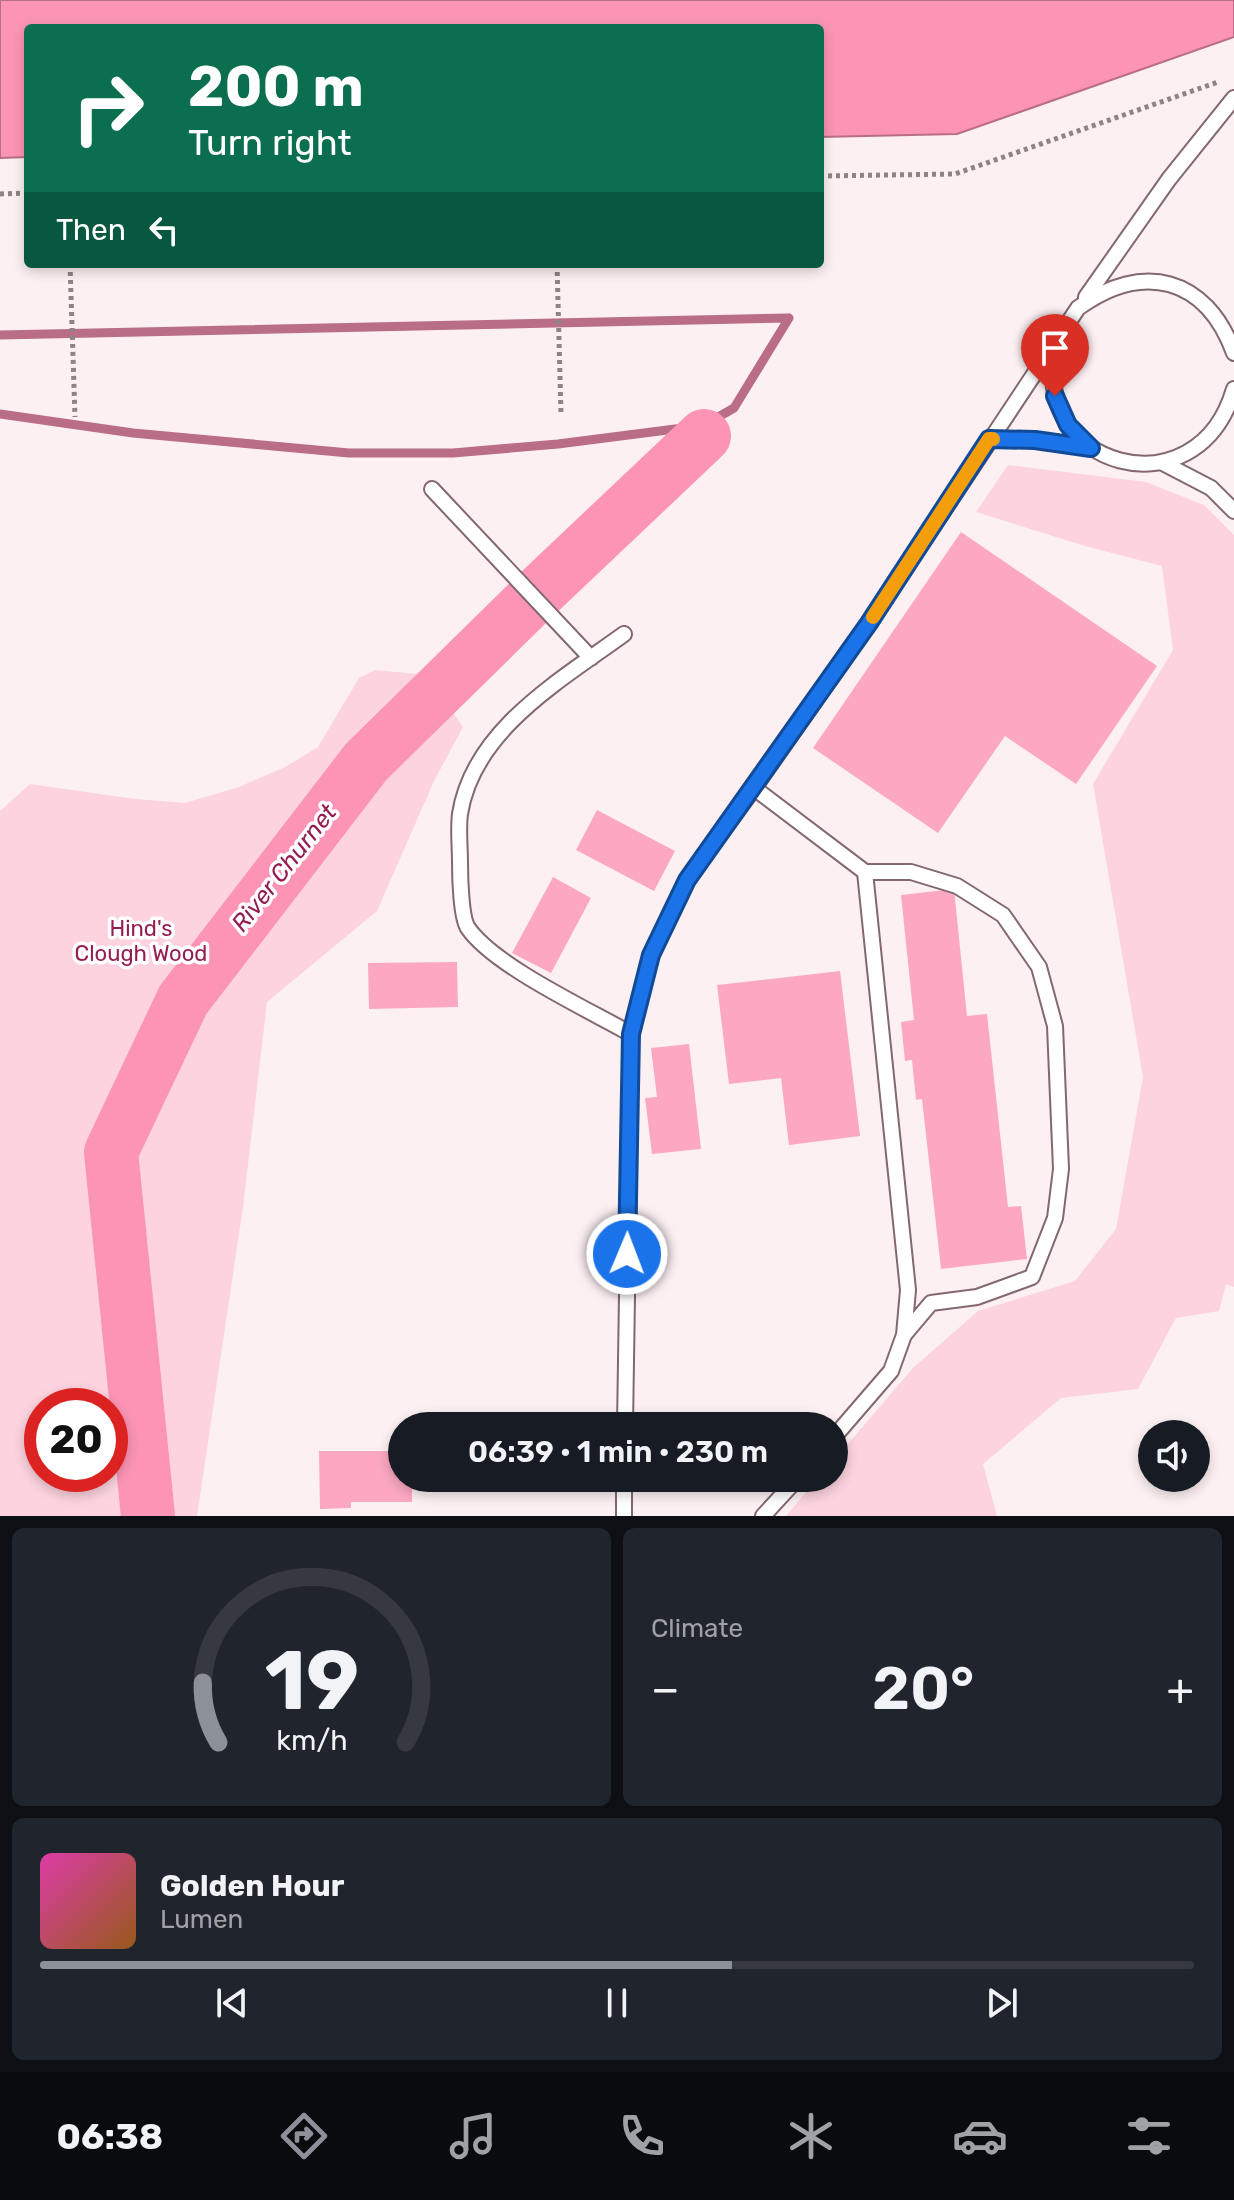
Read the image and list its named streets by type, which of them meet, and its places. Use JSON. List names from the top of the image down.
{
  "water": ["River Churnet"],
  "parks": ["Hind's Clough Wood"],
  "page": {
    "turn": ["200 m", "Turn right"],
    "then": "Then",
    "limit": "20",
    "trip": "06:39 · 1 min · 230 m",
    "tile": "Climate",
    "heat": ["−", "20°", "+"],
    "song": ["Golden Hour", "Lumen"],
    "tabs": "06:38",
    "gauge": ["19", "km/h"]
  }
}
